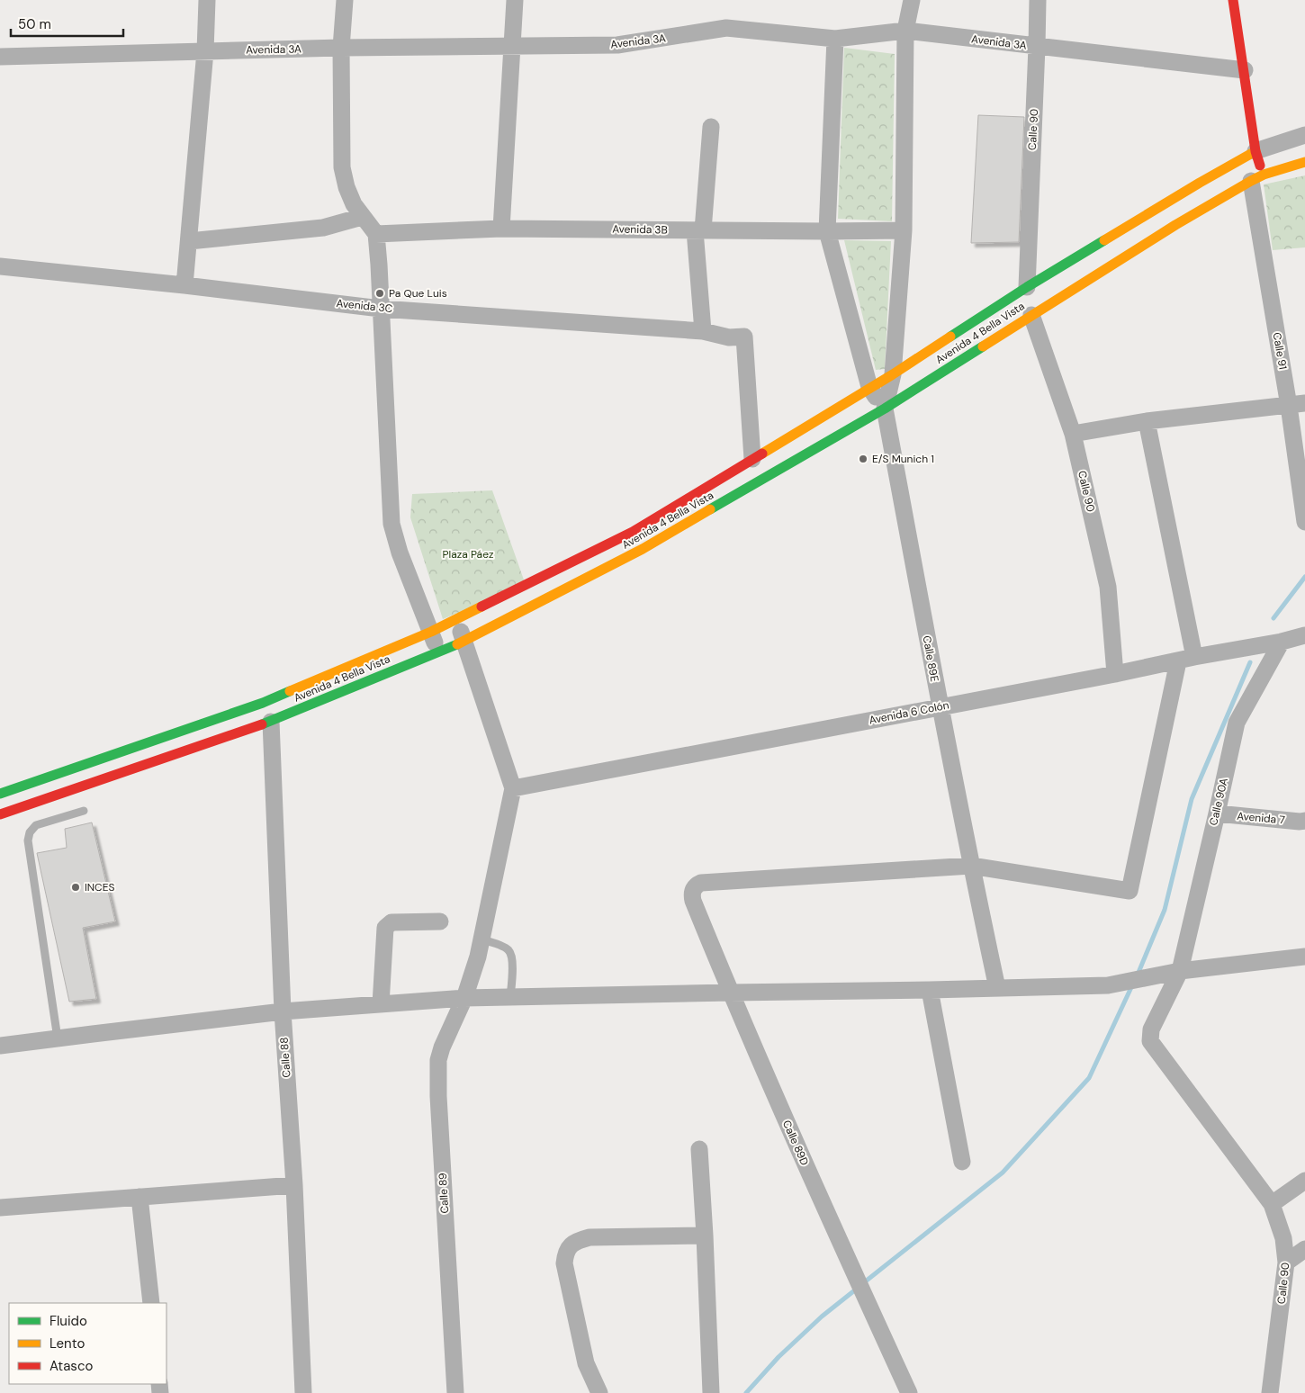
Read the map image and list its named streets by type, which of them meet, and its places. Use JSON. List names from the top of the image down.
{
  "streets": {
    "street": [
      "Avenida 3A",
      "Calle 90",
      "Avenida 3B",
      "Avenida 3C",
      "Avenida 4 Bella Vista",
      "Calle 91",
      "Calle 89E",
      "Avenida 6 Colón",
      "Calle 90A",
      "Avenida 7",
      "Calle 88",
      "Calle 89D",
      "Calle 89"
    ]
  },
  "crossings": [
    ["Avenida 3A", "Calle 90"],
    ["Calle 90", "Avenida 4 Bella Vista"],
    ["Calle 90", "Avenida 6 Colón"],
    ["Calle 90", "Calle 90A"],
    ["Avenida 3C", "Avenida 4 Bella Vista"],
    ["Avenida 4 Bella Vista", "Calle 91"],
    ["Avenida 4 Bella Vista", "Calle 89E"],
    ["Avenida 4 Bella Vista", "Calle 88"],
    ["Calle 89E", "Avenida 6 Colón"],
    ["Calle 89E", "Calle 89D"],
    ["Avenida 6 Colón", "Calle 90A"],
    ["Avenida 6 Colón", "Calle 89"],
    ["Calle 90A", "Avenida 7"]
  ],
  "parks": ["Plaza Páez"],
  "places": ["Pa Que Luis", "E/S Munich 1", "INCES"],
  "legend": ["Fluido", "Lento", "Atasco"],
  "scale_bar": "50 m"
}
